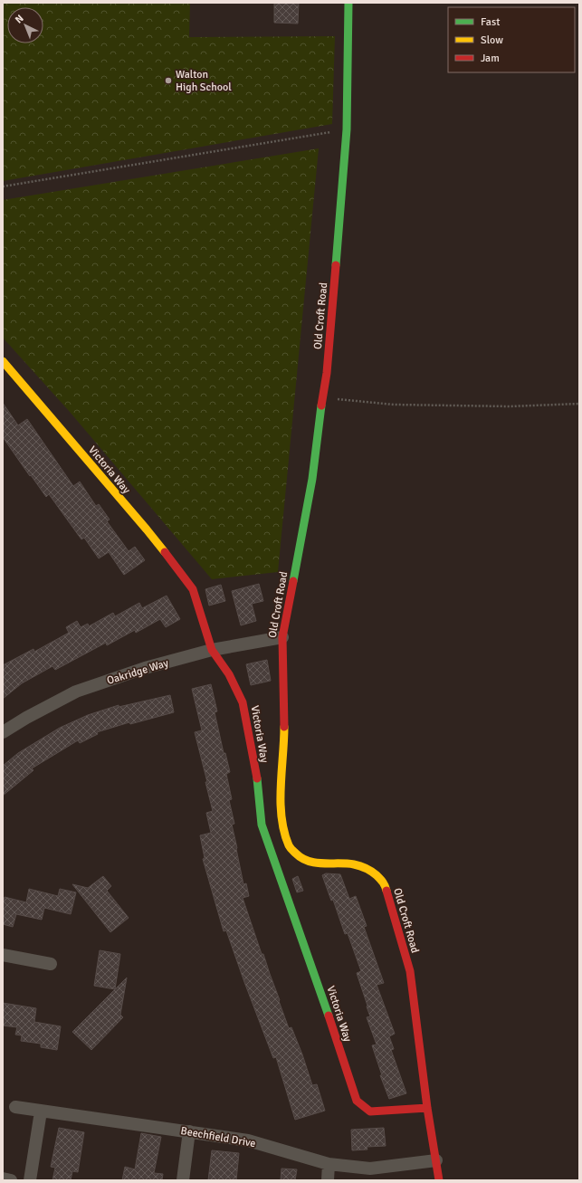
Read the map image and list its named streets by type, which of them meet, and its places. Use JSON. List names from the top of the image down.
{
  "streets": {
    "street": [
      "Old Croft Road",
      "Victoria Way",
      "Oakridge Way",
      "Beechfield Drive"
    ]
  },
  "crossings": [
    ["Old Croft Road", "Victoria Way"],
    ["Old Croft Road", "Oakridge Way"],
    ["Old Croft Road", "Beechfield Drive"],
    ["Victoria Way", "Oakridge Way"]
  ],
  "places": ["Walton High School"],
  "legend": ["Fast", "Slow", "Jam"],
  "north": "top left"
}
